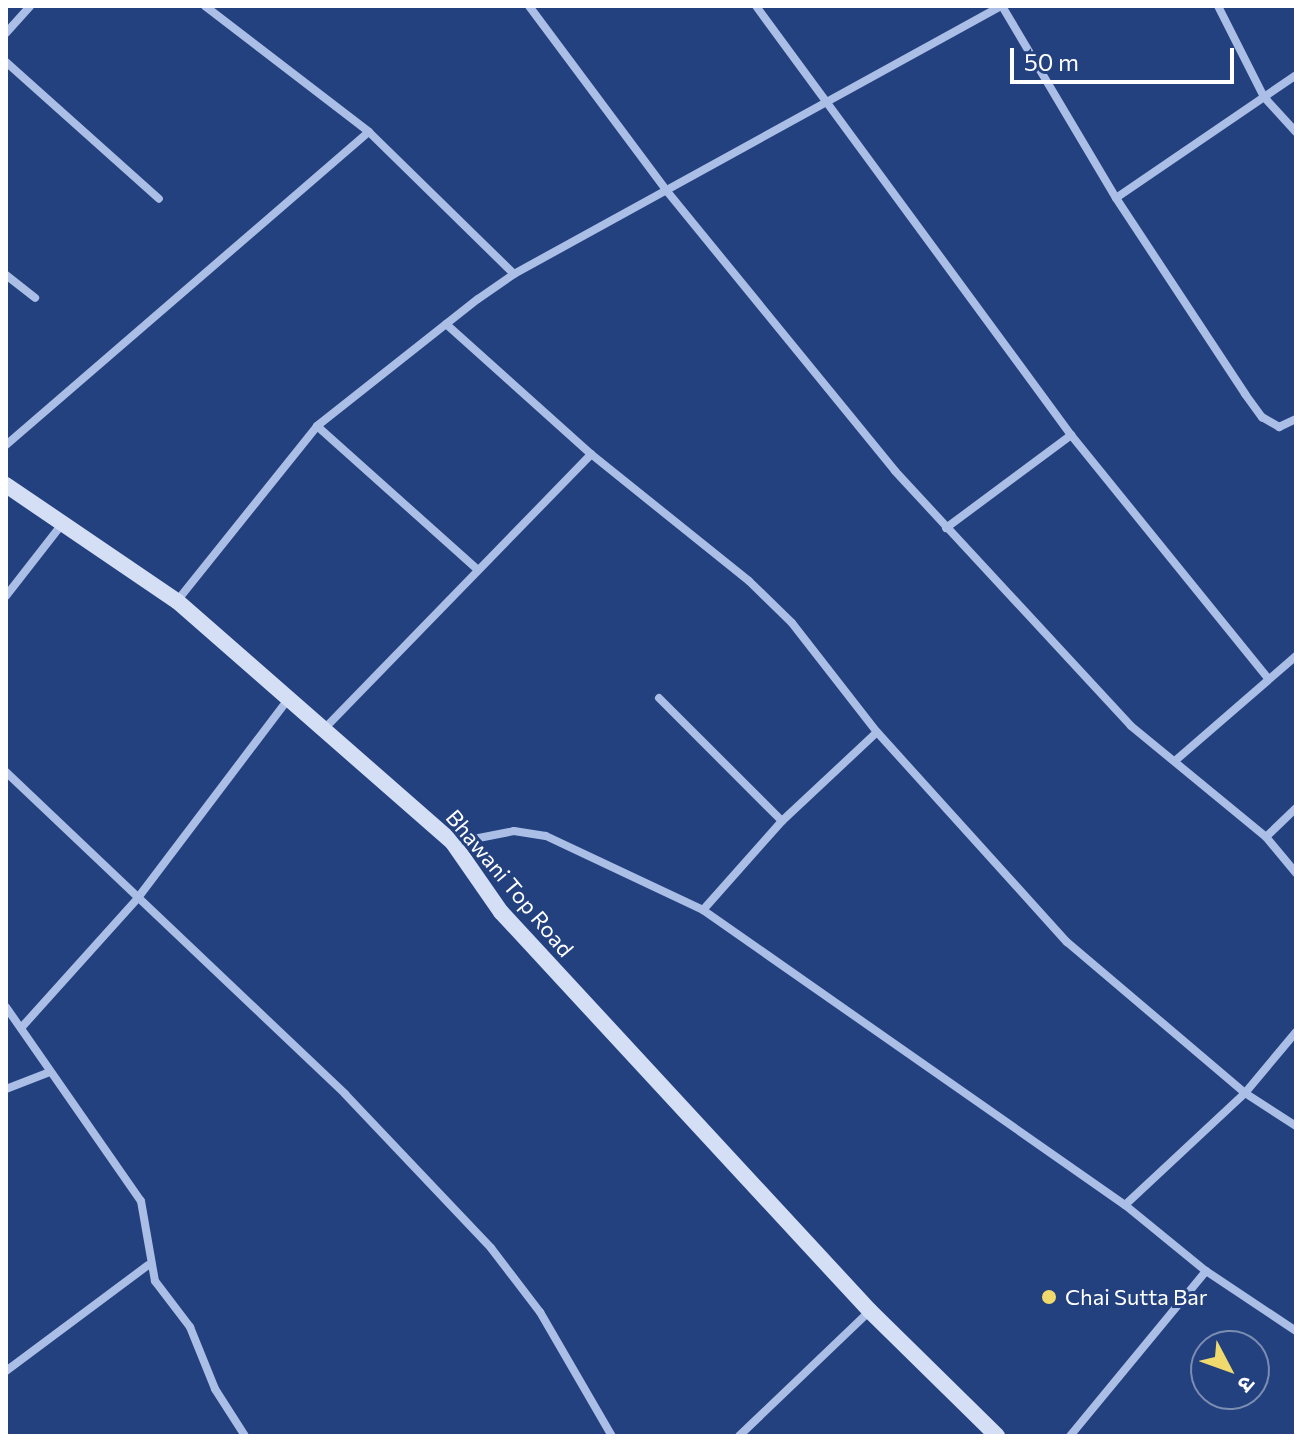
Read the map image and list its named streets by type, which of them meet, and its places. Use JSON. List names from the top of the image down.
{
  "streets": {
    "street": ["Bhawani Top Road"]
  },
  "places": ["Chai Sutta Bar"],
  "scale_bar": "50 m",
  "north": "bottom right"
}
